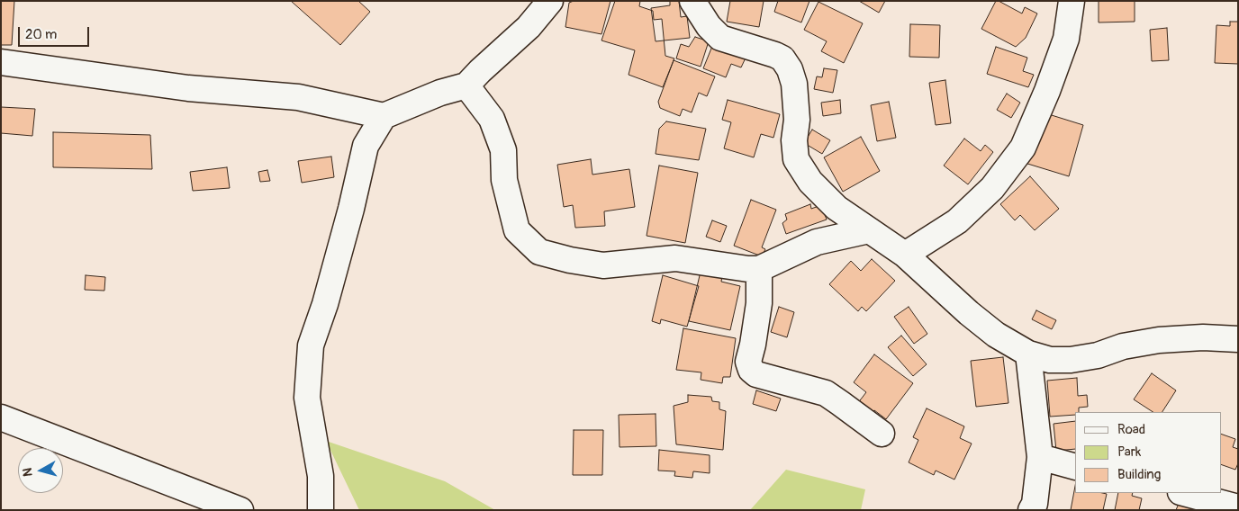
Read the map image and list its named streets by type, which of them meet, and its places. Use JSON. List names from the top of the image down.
{
  "legend": ["Road", "Park", "Building"],
  "scale_bar": "20 m",
  "north": "left"
}
